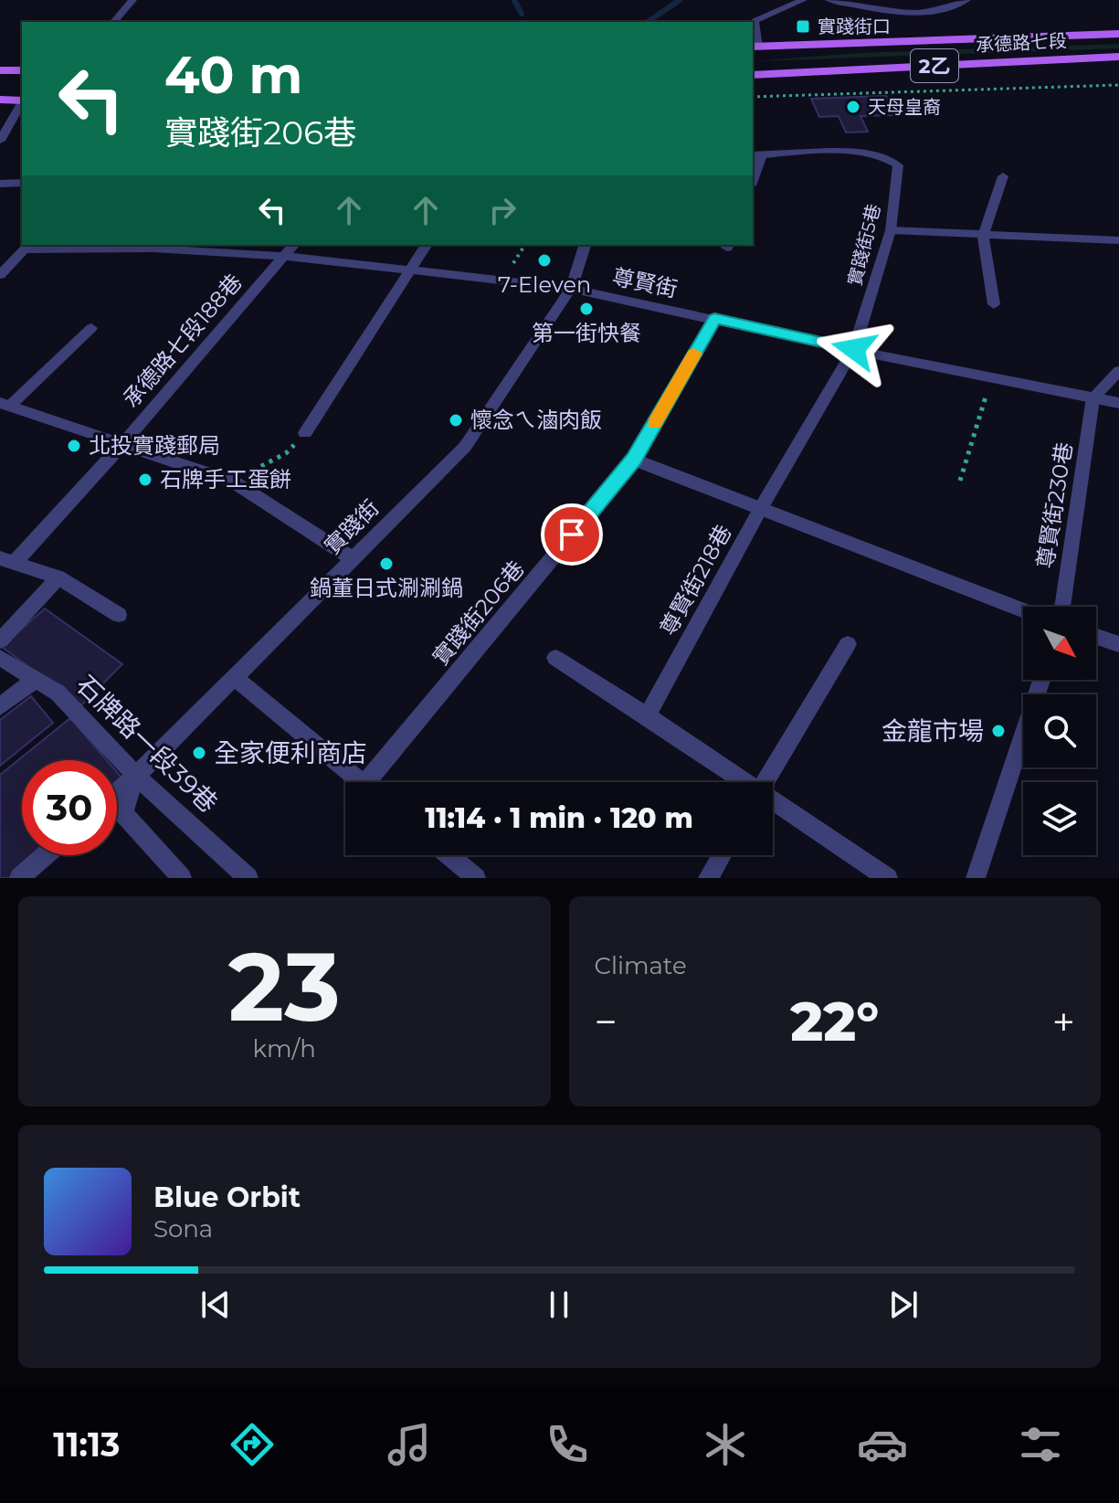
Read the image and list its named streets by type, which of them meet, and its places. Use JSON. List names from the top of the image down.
{
  "streets": {
    "main road": ["承德路七段", "2乙"],
    "street": [
      "實踐街5巷",
      "尊賢街",
      "承德路七段188巷",
      "尊賢街230巷",
      "實踐街",
      "尊賢街218巷",
      "實踐街206巷",
      "石牌路一段39巷"
    ]
  },
  "crossings": [
    ["實踐街5巷", "尊賢街"],
    ["實踐街5巷", "尊賢街218巷"],
    ["尊賢街", "承德路七段188巷"],
    ["尊賢街", "尊賢街230巷"],
    ["尊賢街", "實踐街"],
    ["尊賢街", "尊賢街218巷"],
    ["尊賢街", "實踐街206巷"],
    ["實踐街", "石牌路一段39巷"]
  ],
  "places": {
    "transit": ["實踐街口"],
    "other": [
      "天母皇裔",
      "7-Eleven",
      "第一街快餐",
      "懷念ㄟ滷肉飯",
      "北投實踐郵局",
      "石牌手工蛋餅",
      "鍋董日式涮涮鍋",
      "金龍市場",
      "全家便利商店"
    ]
  },
  "north": "bottom right",
  "page": {
    "turn": ["40 m", "實踐街206巷"],
    "limit": "30",
    "trip": "11:14 · 1 min · 120 m",
    "tile": [
      ["23", "km/h"],
      "Climate"
    ],
    "heat": ["−", "22°", "+"],
    "song": ["Blue Orbit", "Sona"],
    "tabs": "11:13"
  }
}
